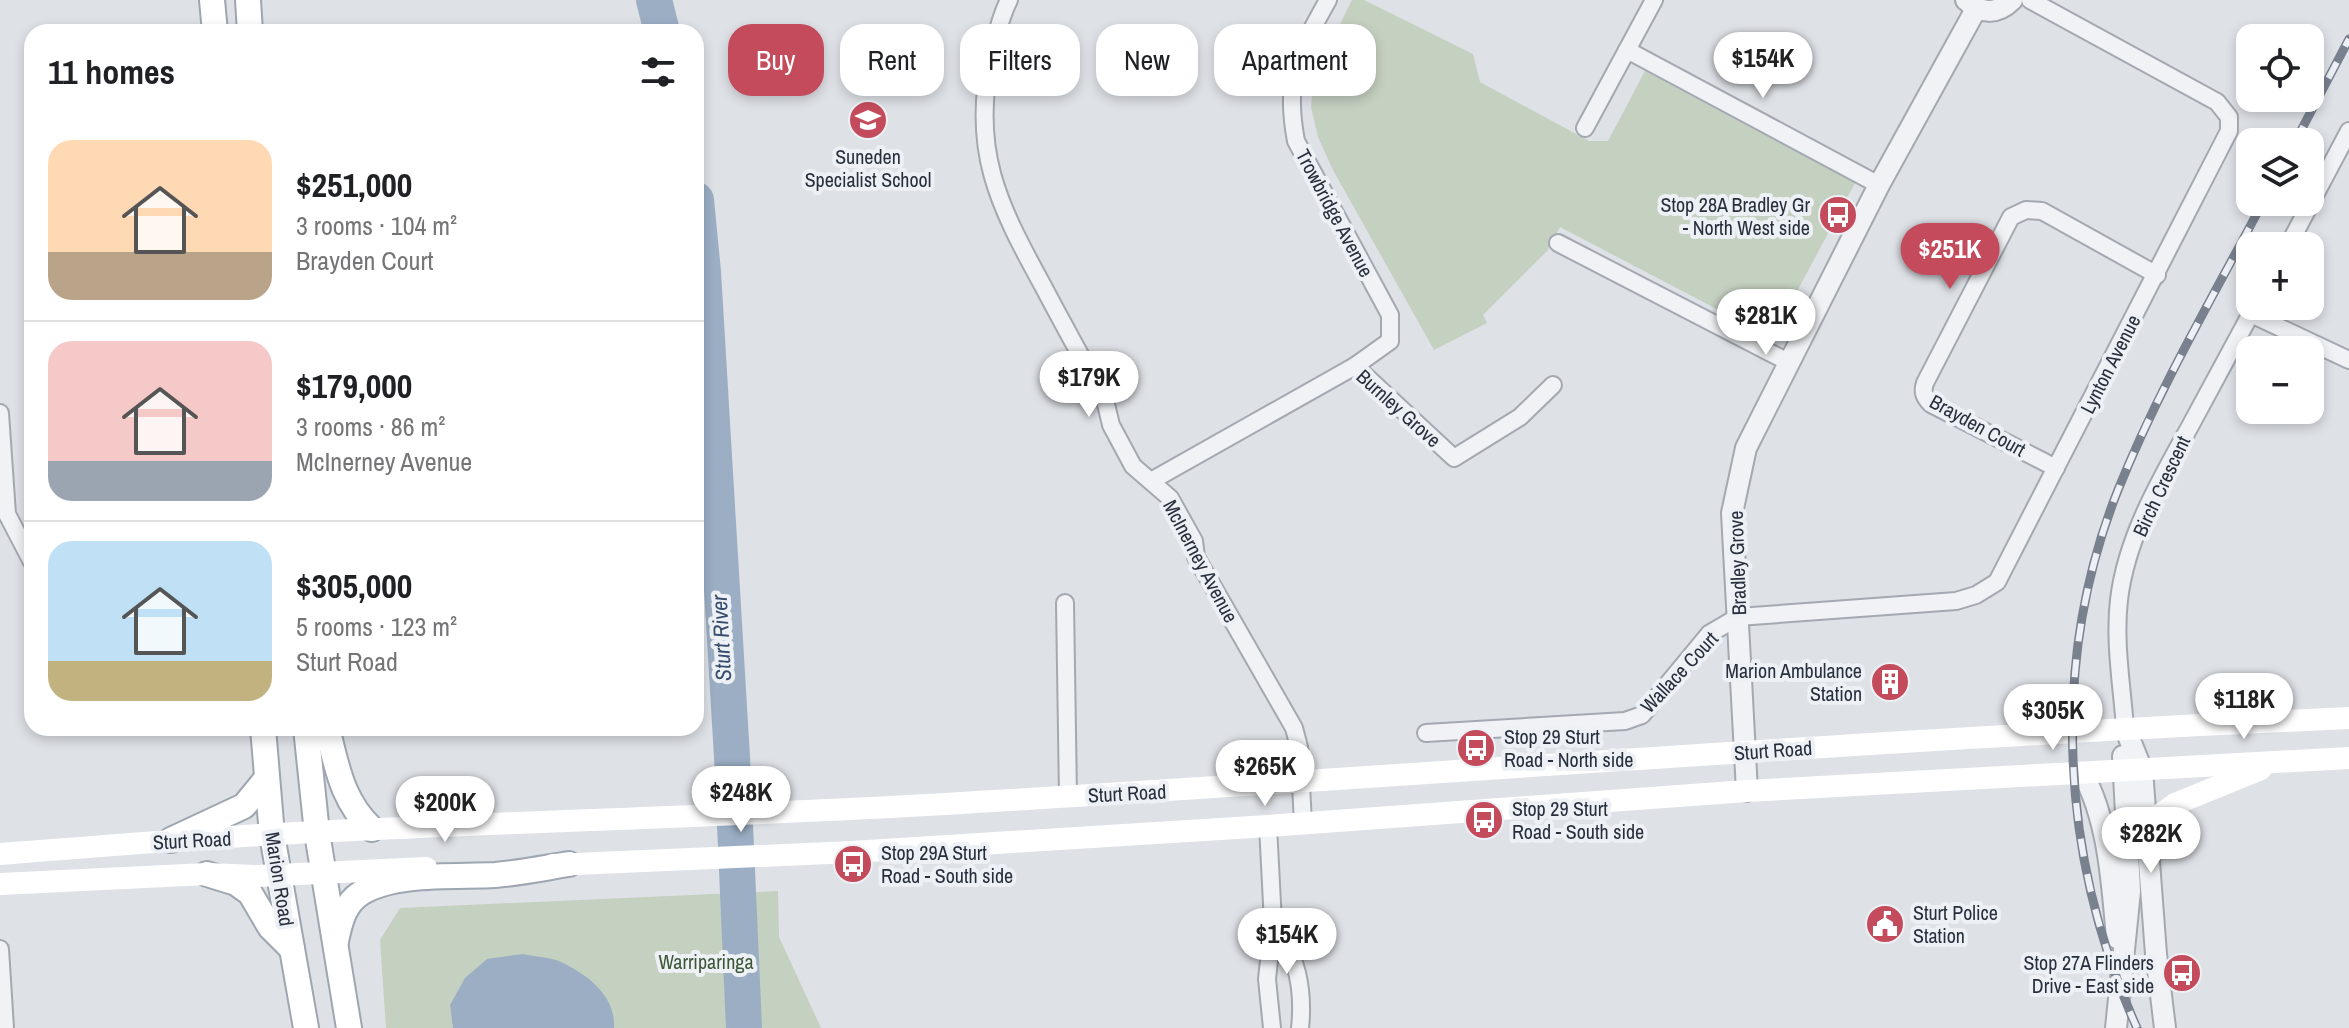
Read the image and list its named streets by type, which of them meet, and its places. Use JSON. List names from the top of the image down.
{
  "streets": {
    "main road": ["Sturt Road", "Marion Road"],
    "street": [
      "Trowbridge Avenue",
      "Lynton Avenue",
      "Burnley Grove",
      "Brayden Court",
      "Birch Crescent",
      "McInerney Avenue",
      "Bradley Grove",
      "Wallace Court"
    ]
  },
  "crossings": [
    ["Trowbridge Avenue", "Burnley Grove"],
    ["Lynton Avenue", "Brayden Court"],
    ["Lynton Avenue", "Bradley Grove"],
    ["Lynton Avenue", "Wallace Court"],
    ["Burnley Grove", "McInerney Avenue"],
    ["Birch Crescent", "Sturt Road"],
    ["McInerney Avenue", "Sturt Road"],
    ["Bradley Grove", "Wallace Court"],
    ["Bradley Grove", "Sturt Road"],
    ["Sturt Road", "Marion Road"]
  ],
  "water": ["Sturt River"],
  "parks": ["Warriparinga"],
  "places": {
    "school or university": ["Suneden Specialist School"],
    "bus stop": [
      "Stop 28A Bradley Gr - North West side",
      "Stop 29 Sturt Road - North side",
      "Stop 29 Sturt Road - South side",
      "Stop 29A Sturt Road - South side",
      "Stop 27A Flinders Drive - East side"
    ],
    "building": ["Marion Ambulance Station"],
    "public building": ["Sturt Police Station"]
  },
  "page": {
    "map_buttons": ["+", "−"],
    "chip": [
      "Buy",
      "Rent",
      "Filters",
      "New",
      "Apartment"
    ],
    "heading": "11 homes",
    "price": [
      "$154K",
      "$251K",
      "$281K",
      "$179K",
      "$118K",
      "$305K",
      "$265K",
      "$248K",
      "$200K",
      "$282K",
      "$154K"
    ],
    "list": [
      {
        "name": "$251,000",
        "note": "3 rooms · 104 m² · Brayden Court"
      },
      {
        "name": "$179,000",
        "note": "3 rooms · 86 m² · McInerney Avenue"
      },
      {
        "name": "$305,000",
        "note": "5 rooms · 123 m² · Sturt Road"
      }
    ]
  }
}
